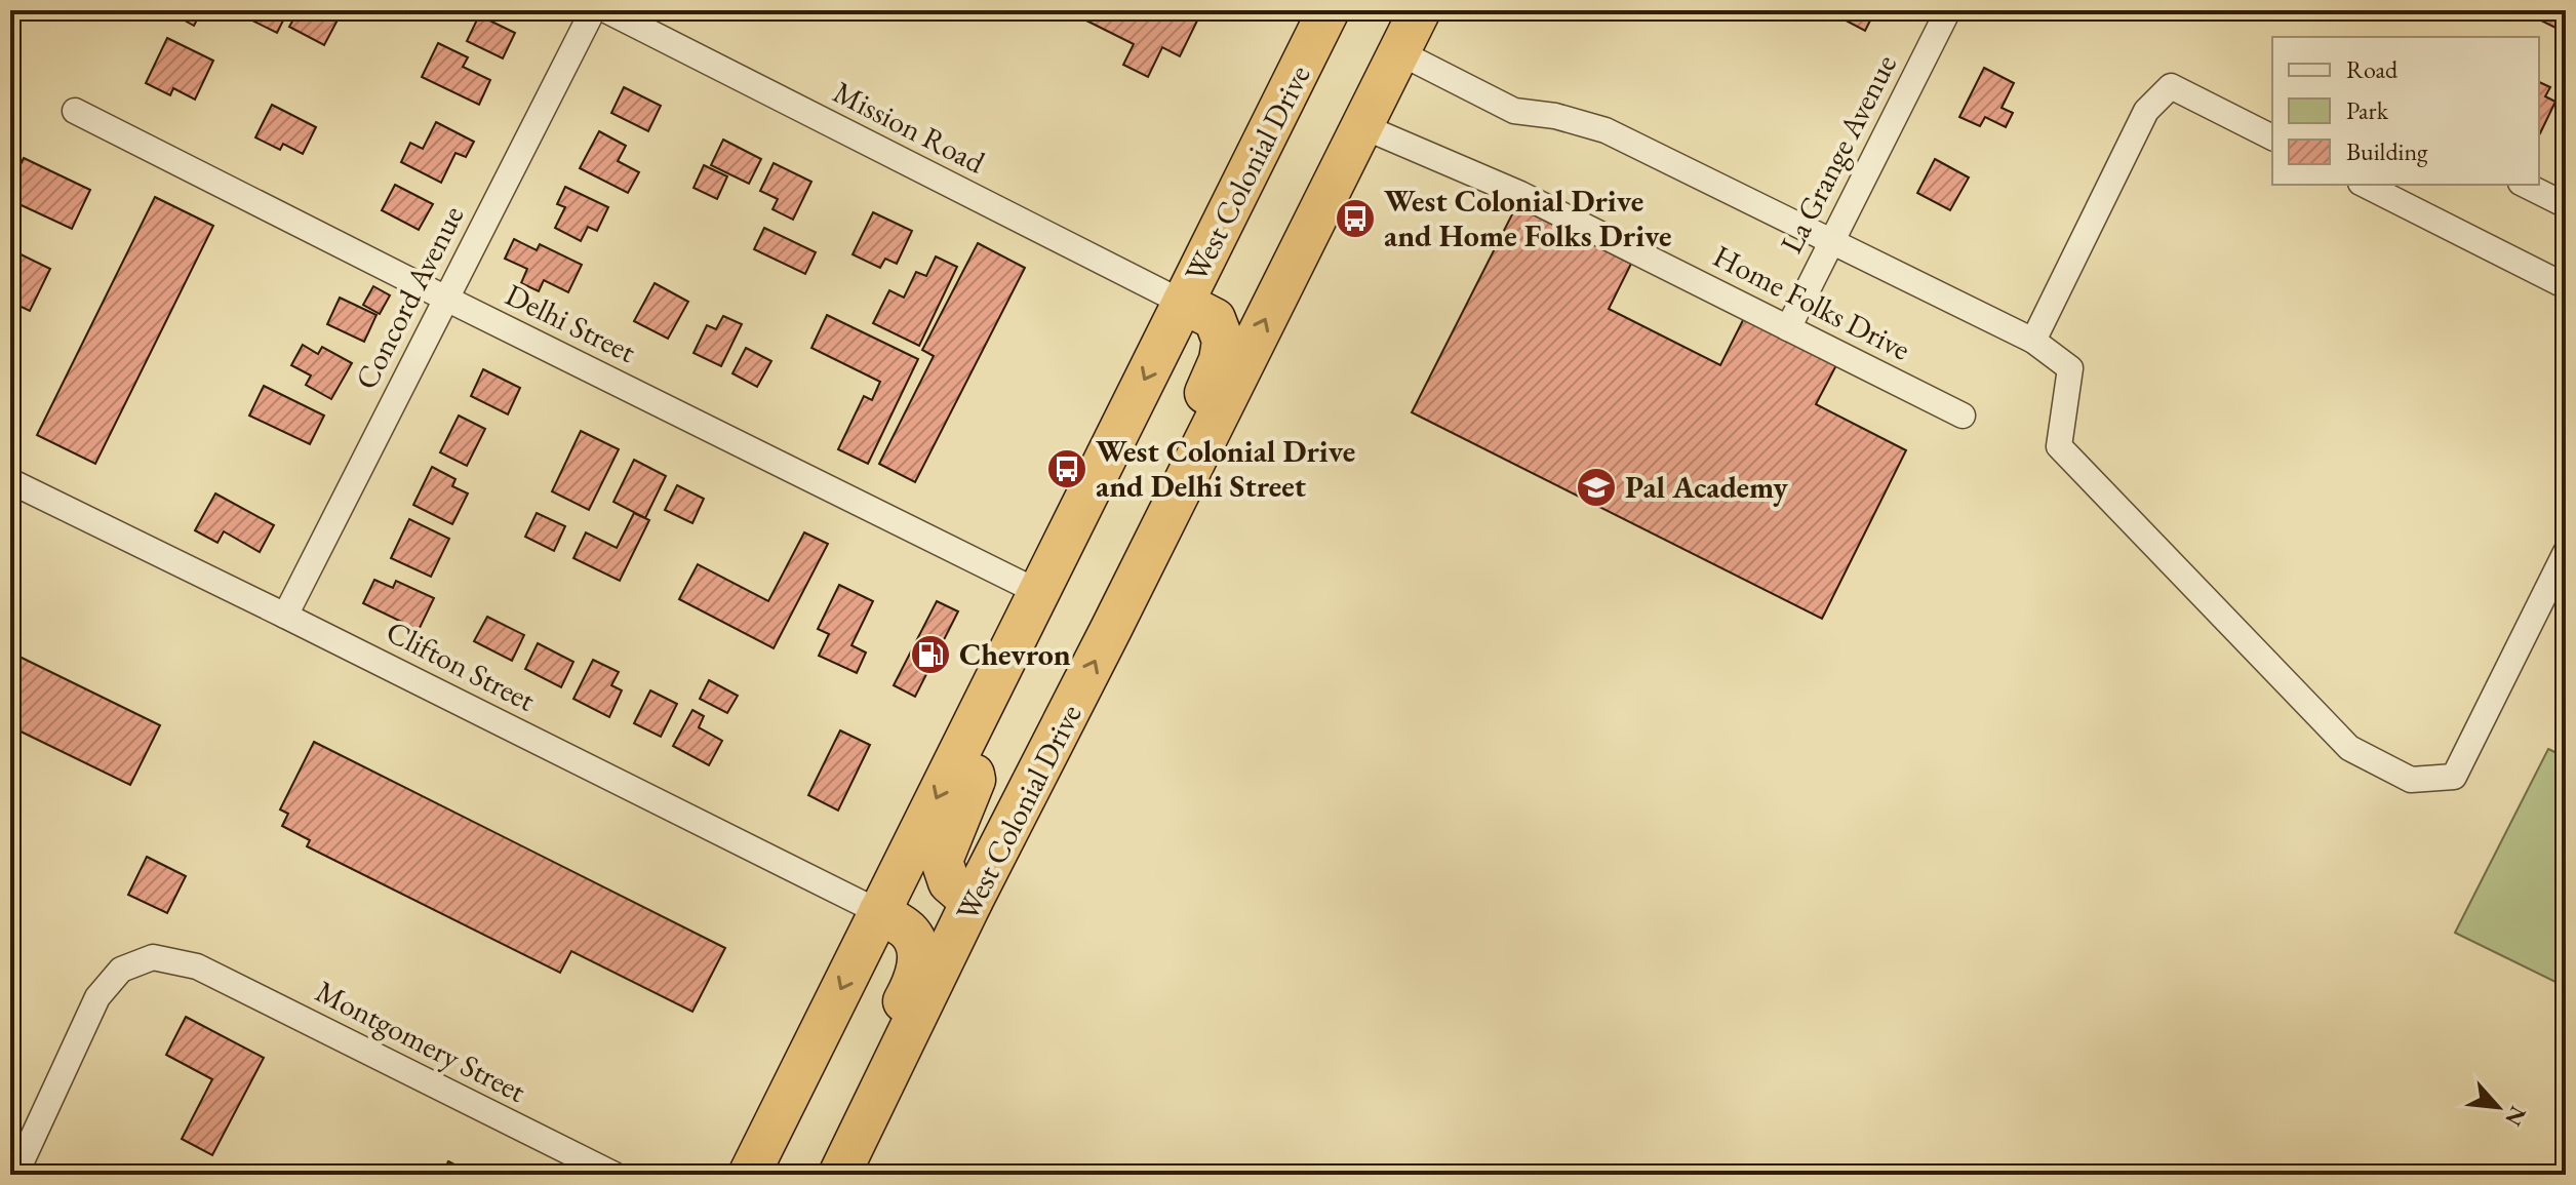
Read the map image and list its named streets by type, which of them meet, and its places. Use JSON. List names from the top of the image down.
{
  "streets": {
    "highway": ["West Colonial Drive"],
    "street": [
      "Mission Road",
      "La Grange Avenue",
      "Concord Avenue",
      "Home Folks Drive",
      "Delhi Street",
      "Clifton Street",
      "Montgomery Street"
    ]
  },
  "crossings": [
    ["Mission Road", "West Colonial Drive"],
    ["La Grange Avenue", "Home Folks Drive"],
    ["West Colonial Drive", "Home Folks Drive"],
    ["West Colonial Drive", "Delhi Street"],
    ["West Colonial Drive", "Clifton Street"],
    ["Concord Avenue", "Delhi Street"],
    ["Concord Avenue", "Clifton Street"]
  ],
  "places": {
    "bus stop": ["West Colonial Drive and Home Folks Drive", "West Colonial Drive and Delhi Street"],
    "school or university": ["Pal Academy"],
    "fuel station": ["Chevron"]
  },
  "legend": ["Road", "Park", "Building"],
  "north": "bottom right"
}
